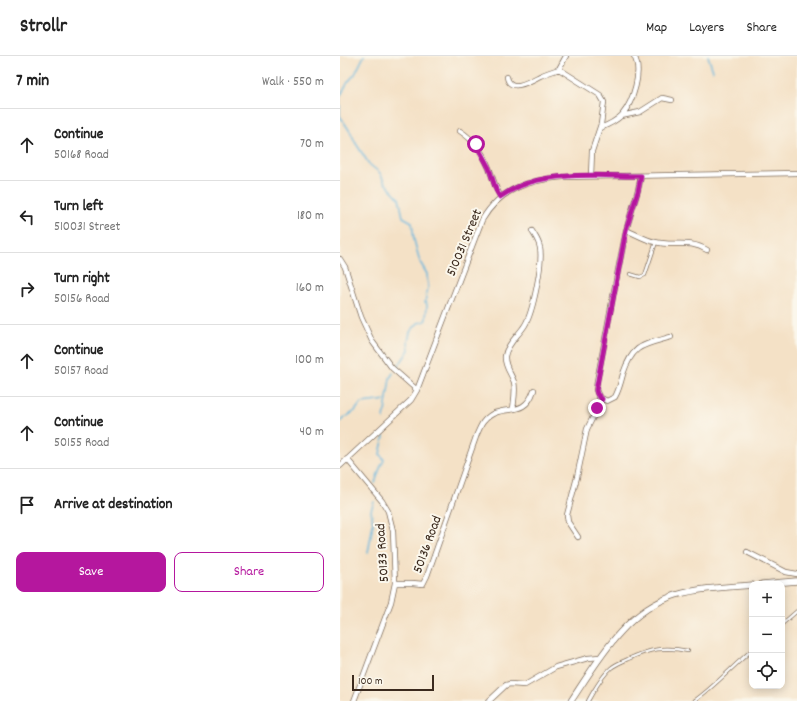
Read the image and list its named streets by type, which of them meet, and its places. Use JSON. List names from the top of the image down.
{
  "streets": {
    "street": ["510031 Street", "50136 Road", "50133 Road"]
  },
  "crossings": [
    ["510031 Street", "50133 Road"],
    ["50136 Road", "50133 Road"]
  ],
  "scale_bar": "100 m",
  "page": {
    "header": "Strollr",
    "nav": ["Map", "Layers", "Share"],
    "heading": ["7 min", "Walk · 550 m"],
    "list": [
      ["Continue", "50168 Road", "70 m"],
      ["Turn left", "510031 Street", "180 m"],
      ["Turn right", "50156 Road", "160 m"],
      ["Continue", "50157 Road", "100 m"],
      ["Continue", "50155 Road", "40 m"],
      "Arrive at destination"
    ],
    "buttons": ["Save", "Share"],
    "map_buttons": ["+", "−"],
    "scale": "100 m"
  }
}
